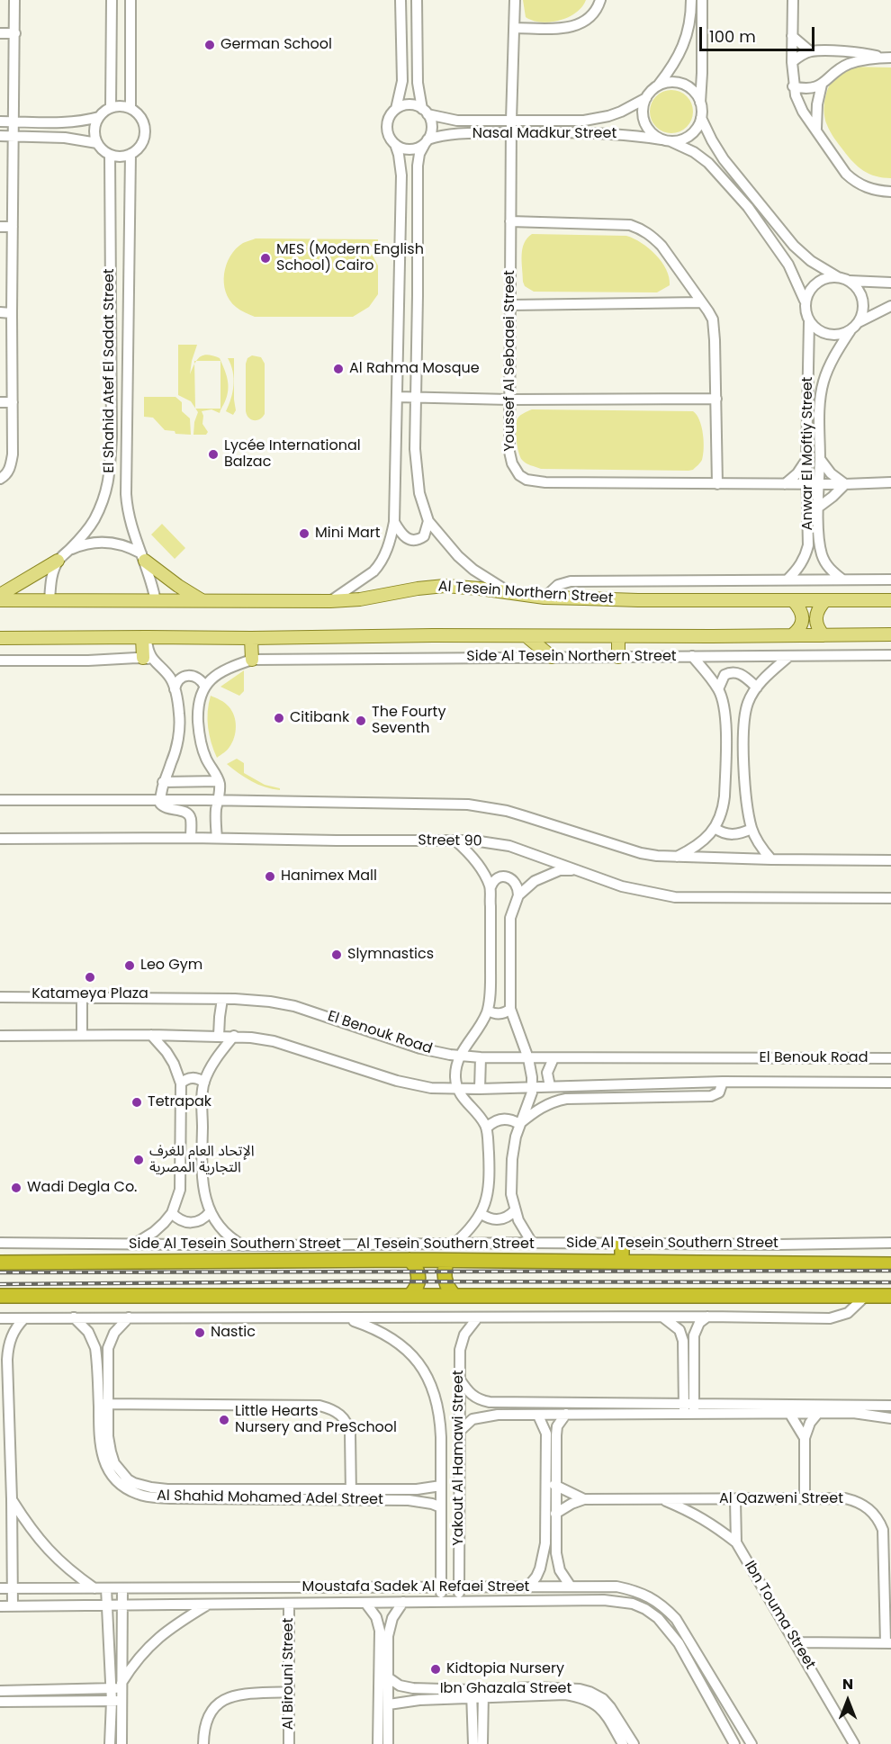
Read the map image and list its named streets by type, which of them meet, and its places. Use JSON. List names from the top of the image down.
{
  "streets": {
    "highway": ["Al Tesein Southern Street"],
    "main road": ["Al Tesein Northern Street"],
    "street": [
      "Nasal Madkur Street",
      "Youssef Al Sebaaei Street",
      "El Shahid Atef El Sadat Street",
      "Anwar El Moftiy Street",
      "Side Al Tesein Northern Street",
      "Street 90",
      "El Benouk Road",
      "Side Al Tesein Southern Street",
      "Yakout Al Hamawi Street",
      "Al Shahid Mohamed Adel Street",
      "Al Qazweni Street",
      "Moustafa Sadek Al Refaei Street",
      "Ibn Touma Street",
      "Al Birouni Street",
      "Ibn Ghazala Street"
    ]
  },
  "crossings": [
    ["Nasal Madkur Street", "Youssef Al Sebaaei Street"],
    ["Youssef Al Sebaaei Street", "Anwar El Moftiy Street"],
    ["El Shahid Atef El Sadat Street", "Al Tesein Northern Street"],
    ["Yakout Al Hamawi Street", "Al Shahid Mohamed Adel Street"],
    ["Yakout Al Hamawi Street", "Moustafa Sadek Al Refaei Street"],
    ["Al Qazweni Street", "Ibn Touma Street"],
    ["Moustafa Sadek Al Refaei Street", "Al Birouni Street"]
  ],
  "places": [
    "German School",
    "MES (Modern English School) Cairo",
    "Al Rahma Mosque",
    "Lycée International Balzac",
    "Mini Mart",
    "Citibank",
    "The Fourty Seventh",
    "Hanimex Mall",
    "Slymnastics",
    "Leo Gym",
    "Katameya Plaza",
    "Tetrapak",
    "الإتحاد العام للغرف التجارية المصرية",
    "Wadi Degla Co.",
    "Nastic",
    "Little Hearts Nursery and PreSchool",
    "Kidtopia Nursery"
  ],
  "scale_bar": "100 m",
  "north": "top"
}
